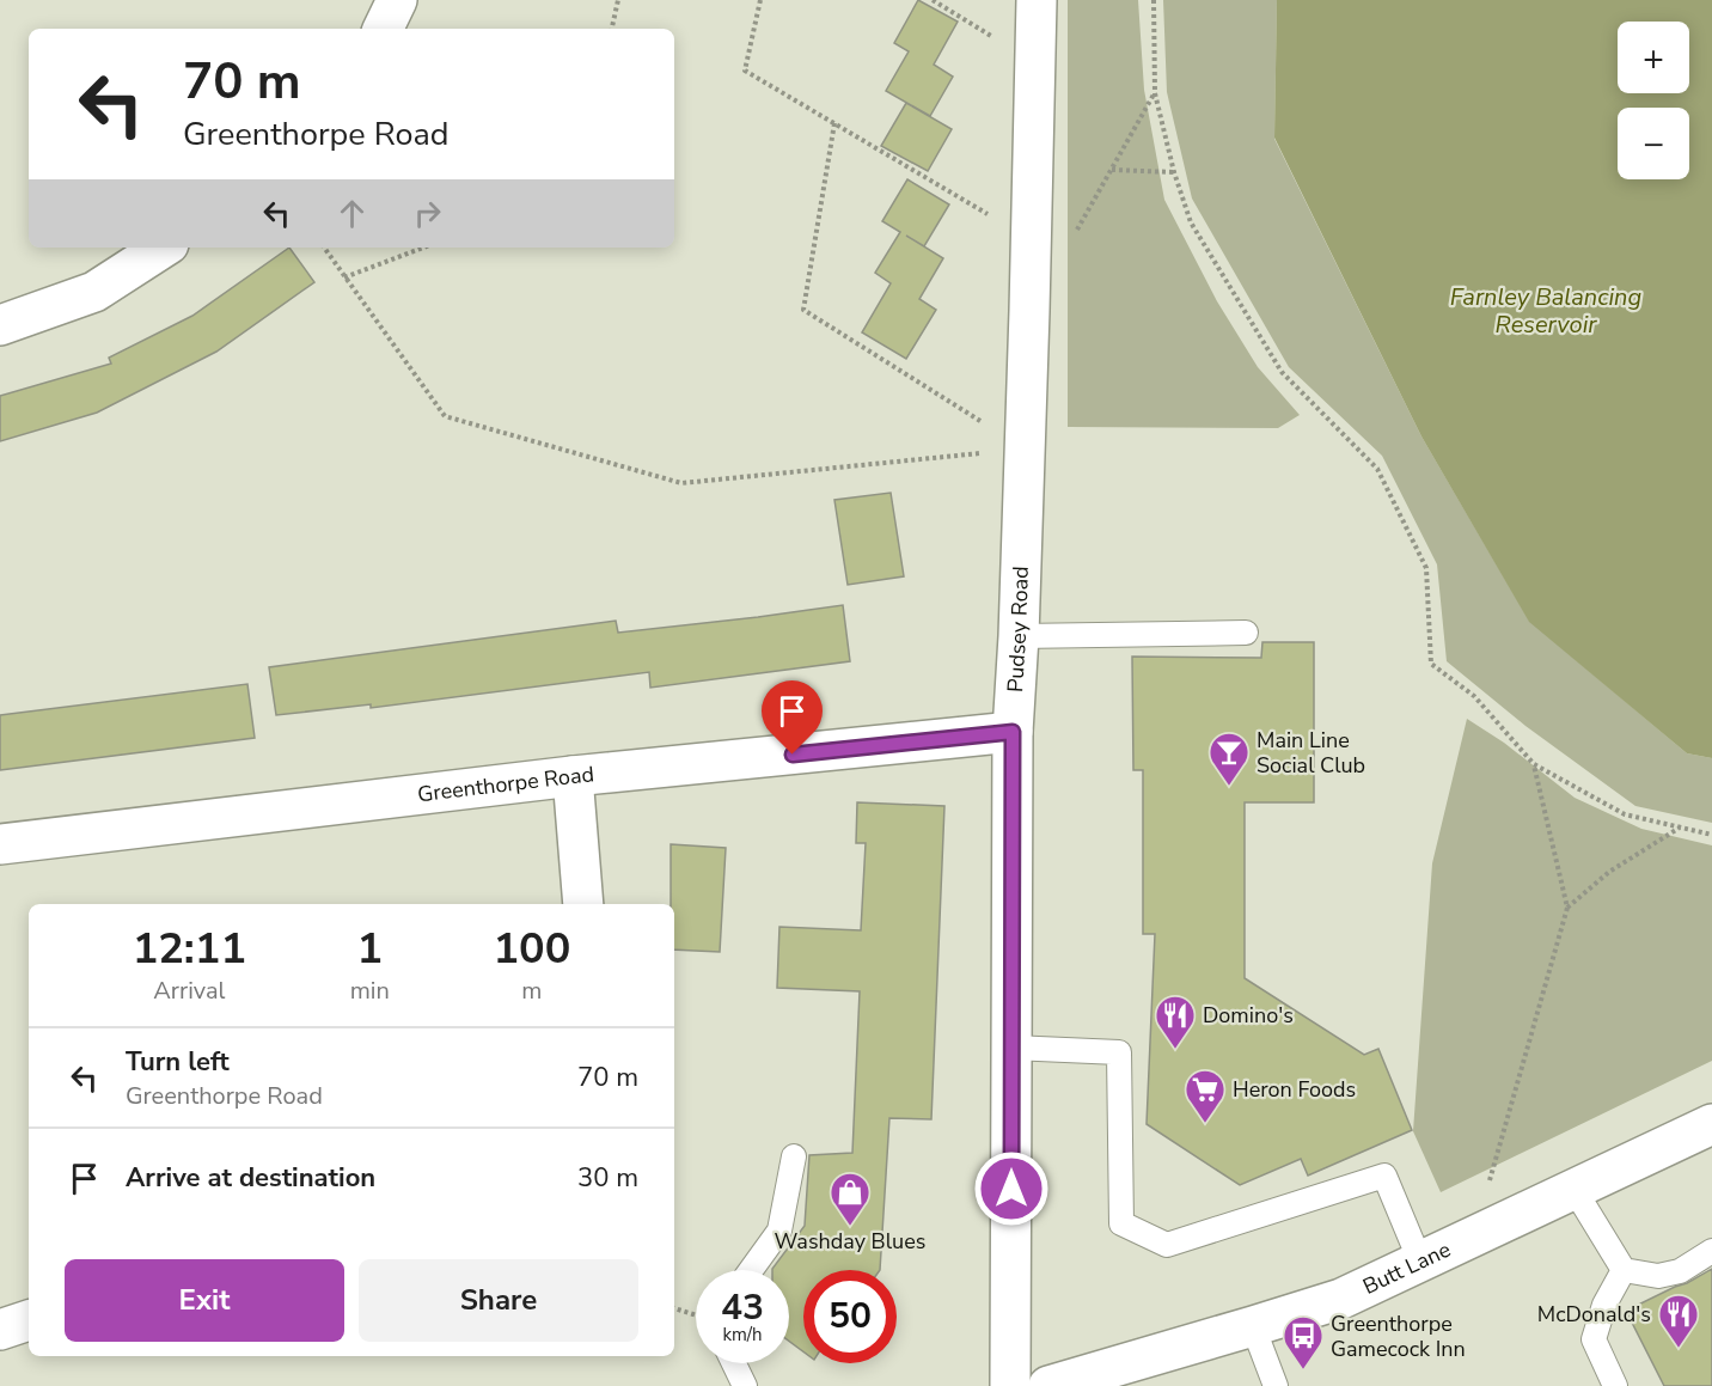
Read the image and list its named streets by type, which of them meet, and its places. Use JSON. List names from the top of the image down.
{
  "streets": {
    "street": ["Pudsey Road", "Greenthorpe Road", "Butt Lane"]
  },
  "crossings": [
    ["Pudsey Road", "Greenthorpe Road"]
  ],
  "water": ["Farnley Balancing Reservoir"],
  "places": {
    "bar": ["Main Line Social Club"],
    "restaurant": ["Domino's", "McDonald's"],
    "supermarket": ["Heron Foods"],
    "shop": ["Washday Blues"],
    "bus stop": ["Greenthorpe Gamecock Inn"]
  },
  "page": {
    "map_buttons": ["+", "−"],
    "turn": ["70 m", "Greenthorpe Road"],
    "eta": [
      "12:11",
      "Arrival",
      "1",
      "min",
      "100",
      "m"
    ],
    "list": [
      {
        "name": "Turn left",
        "note": "Greenthorpe Road",
        "value": "70 m"
      },
      {
        "name": "Arrive at destination",
        "value": "30 m"
      }
    ],
    "buttons": ["Exit", "Share"],
    "speed": "43 km/h",
    "limit": "50"
  }
}
